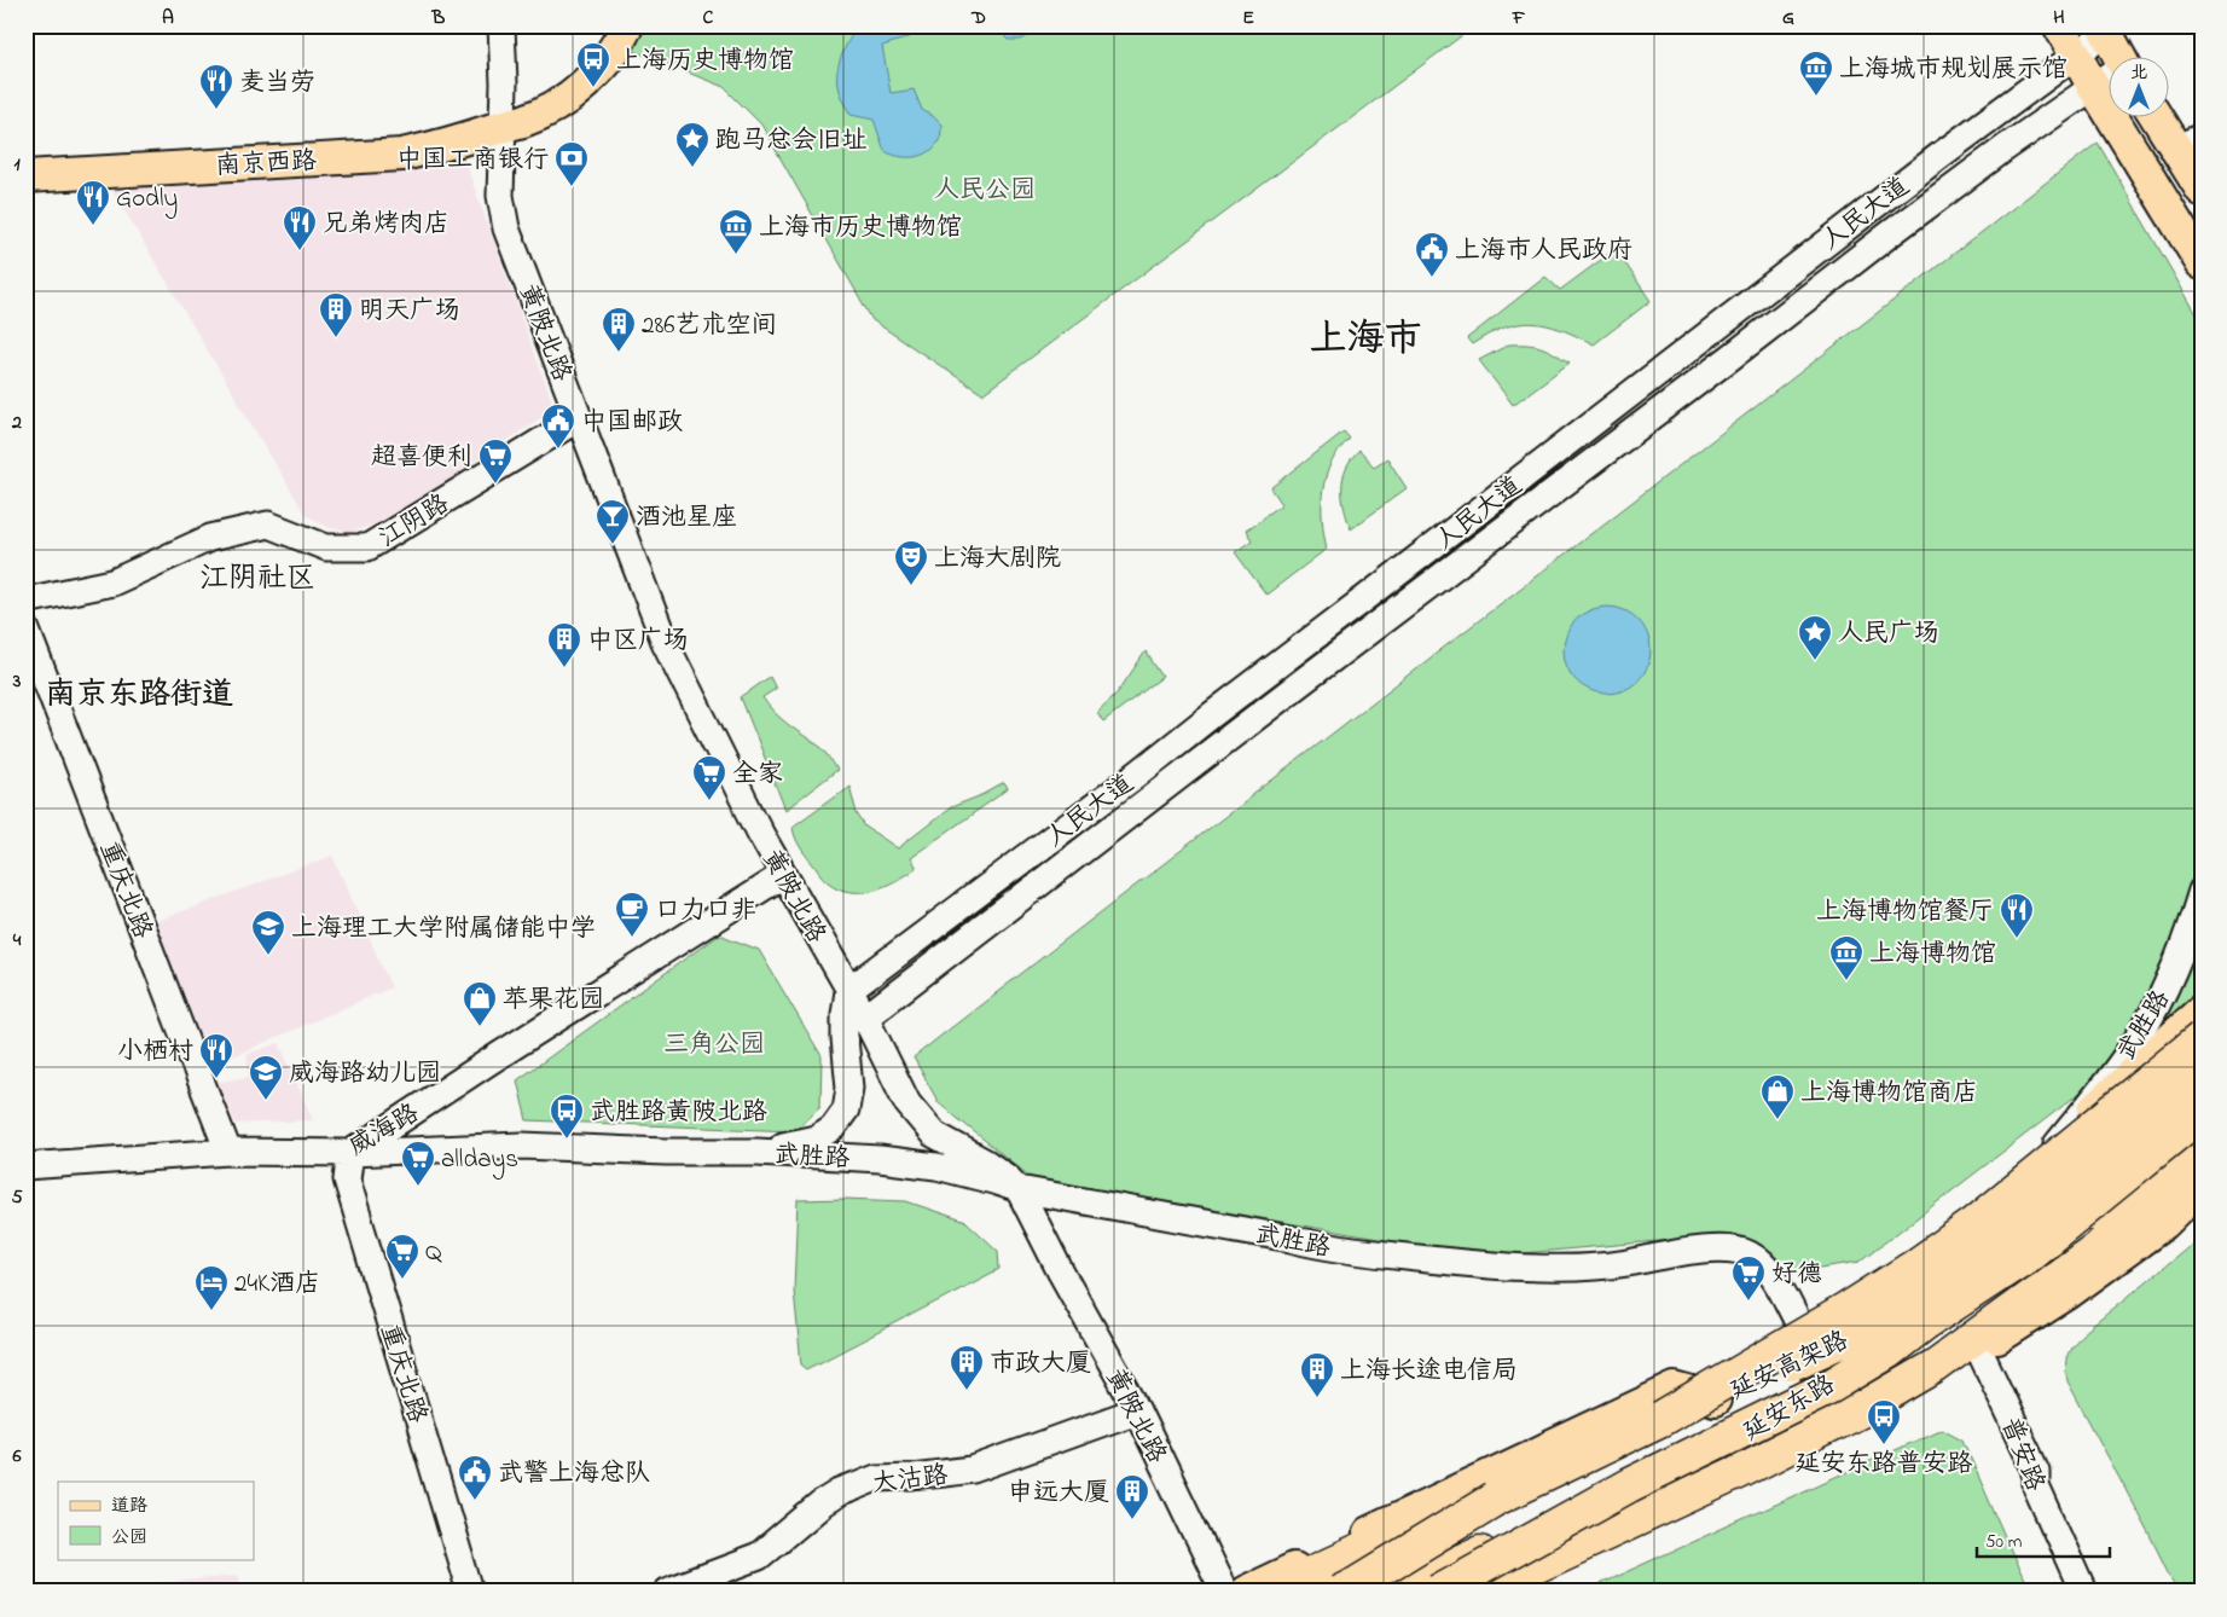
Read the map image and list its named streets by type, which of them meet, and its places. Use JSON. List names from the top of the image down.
{
  "streets": {
    "highway": ["延安高架路"],
    "main road": ["南京西路", "延安东路"],
    "street": [
      "人民大道",
      "黄陂北路",
      "江阴路",
      "重庆北路",
      "武胜路",
      "威海路",
      "普安路",
      "大沽路"
    ]
  },
  "crossings": [
    ["南京西路", "黄陂北路"],
    ["人民大道", "黄陂北路"],
    ["人民大道", "武胜路"],
    ["黄陂北路", "江阴路"],
    ["黄陂北路", "武胜路"],
    ["黄陂北路", "威海路"],
    ["黄陂北路", "大沽路"],
    ["重庆北路", "武胜路"],
    ["重庆北路", "威海路"],
    ["武胜路", "威海路"],
    ["武胜路", "延安东路"],
    ["延安东路", "普安路"]
  ],
  "districts": ["上海市", "江阴社区", "南京东路街道"],
  "parks": ["人民公园", "三角公园"],
  "places": {
    "bus stop": ["上海历史博物馆", "武胜路黄陂北路", "延安东路普安路"],
    "museum": ["上海城市规划展示馆", "上海市历史博物馆", "上海博物馆"],
    "restaurant": [
      "麦当劳",
      "Godly",
      "兄弟烤肉店",
      "上海博物馆餐厅",
      "小栖村"
    ],
    "place": ["跑马总会旧址", "人民广场"],
    "bank": ["中国工商银行"],
    "public building": ["上海市人民政府", "中国邮政", "武警上海总队"],
    "building": [
      "明天广场",
      "286艺术空间",
      "中区广场",
      "市政大厦",
      "上海长途电信局",
      "申远大厦"
    ],
    "supermarket": [
      "超喜便利",
      "全家",
      "alldays",
      "Q",
      "好德"
    ],
    "bar": ["酒池星座"],
    "theatre": ["上海大剧院"],
    "cafe": ["口力口非"],
    "school or university": ["上海理工大学附属储能中学", "威海路幼儿园"],
    "shop": ["苹果花园", "上海博物馆商店"],
    "hotel": ["24K酒店"]
  },
  "legend": ["道路", "公园"],
  "scale_bar": "50 m",
  "north": "top",
  "grid": {
    "columns": [
      "A",
      "B",
      "C",
      "D",
      "E",
      "F",
      "G",
      "H"
    ],
    "rows": [
      "1",
      "2",
      "3",
      "4",
      "5",
      "6"
    ]
  }
}
